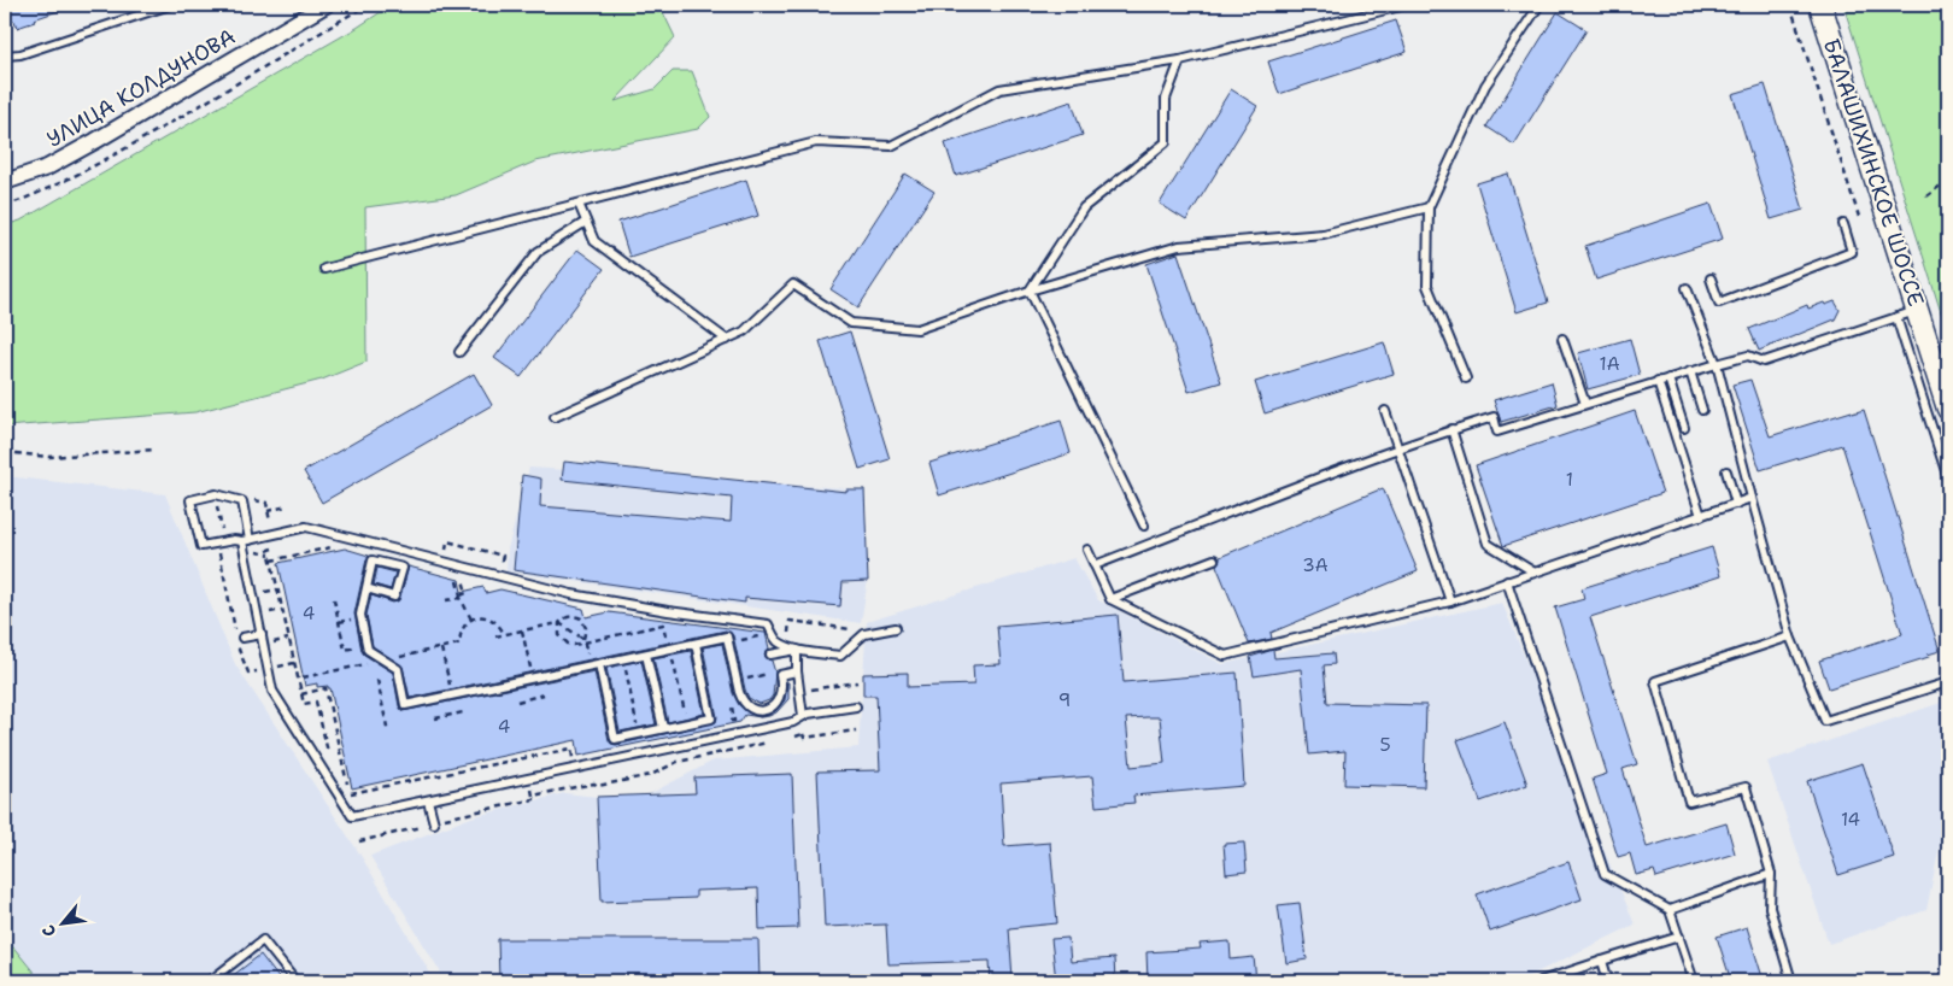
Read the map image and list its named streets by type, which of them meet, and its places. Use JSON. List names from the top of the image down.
{
  "streets": {
    "main road": ["БАЛАШИХИНСКОЕ ШОССЕ"],
    "street": ["УЛИЦА КОЛДУНОВА"]
  },
  "house_numbers": [
    "1А",
    "1",
    "3А",
    "4",
    "9",
    "4",
    "5",
    "14"
  ],
  "north": "bottom left"
}
